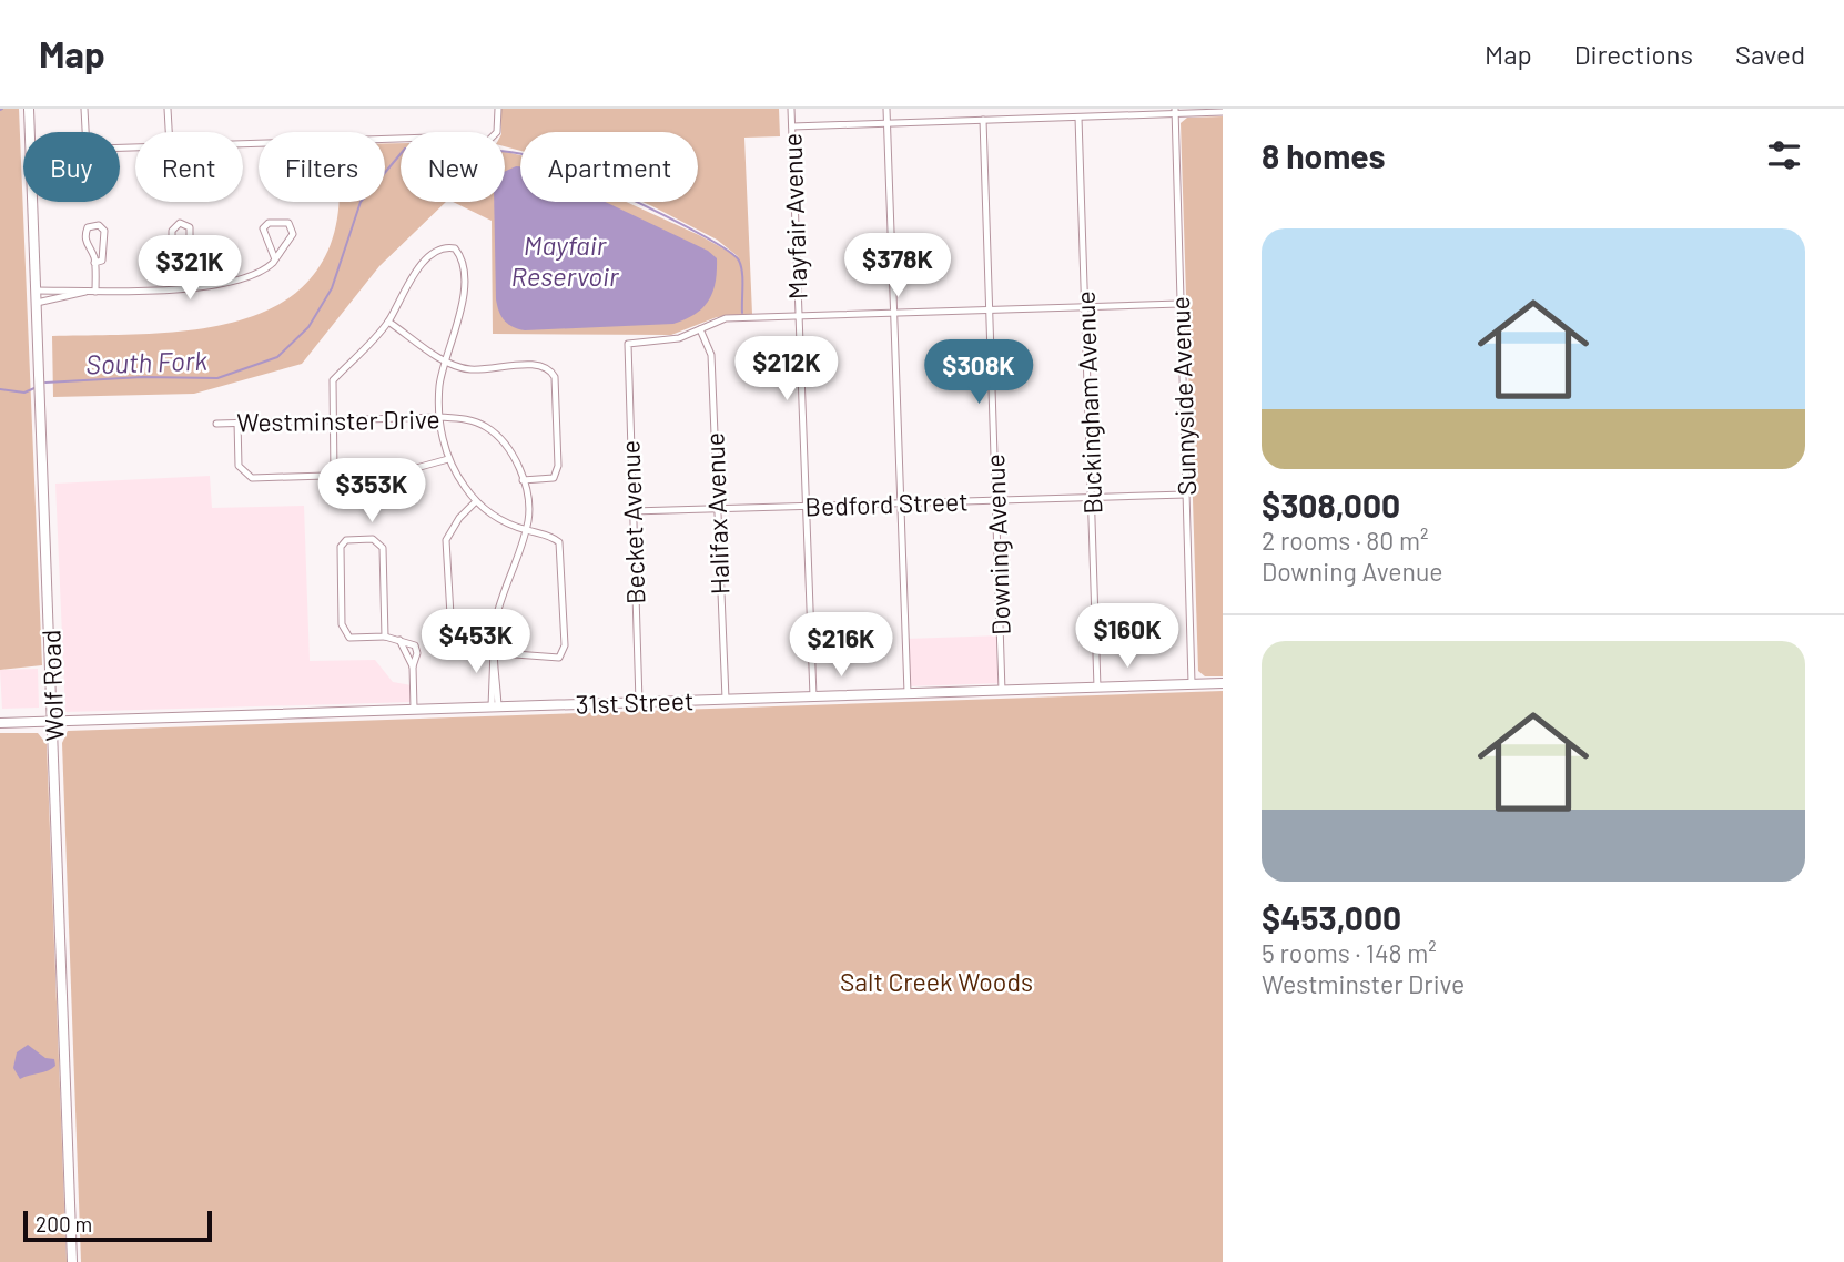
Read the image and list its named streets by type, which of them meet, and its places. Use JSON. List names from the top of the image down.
{
  "streets": {
    "main road": ["Wolf Road", "31st Street"],
    "street": [
      "Mayfair Avenue",
      "Sunnyside Avenue",
      "Buckingham Avenue",
      "Westminster Drive",
      "Bedford Street",
      "Halifax Avenue",
      "Becket Avenue",
      "Downing Avenue"
    ]
  },
  "crossings": [
    ["Mayfair Avenue", "Bedford Street"],
    ["Mayfair Avenue", "31st Street"],
    ["Sunnyside Avenue", "Bedford Street"],
    ["Sunnyside Avenue", "31st Street"],
    ["Buckingham Avenue", "Bedford Street"],
    ["Buckingham Avenue", "31st Street"],
    ["Westminster Drive", "31st Street"],
    ["Bedford Street", "Halifax Avenue"],
    ["Bedford Street", "Becket Avenue"],
    ["Bedford Street", "Downing Avenue"],
    ["Halifax Avenue", "Becket Avenue"],
    ["Halifax Avenue", "31st Street"],
    ["Becket Avenue", "31st Street"],
    ["Downing Avenue", "31st Street"],
    ["Wolf Road", "31st Street"]
  ],
  "water": ["Mayfair Reservoir", "South Fork"],
  "parks": ["Salt Creek Woods"],
  "scale_bar": "200 m",
  "page": {
    "header": "Map",
    "nav": ["Map", "Directions", "Saved"],
    "heading": "8 homes",
    "chip": [
      "Buy",
      "Rent",
      "Filters",
      "New",
      "Apartment"
    ],
    "list": [
      {
        "name": "$308,000",
        "note": "2 rooms · 80 m² · Downing Avenue"
      },
      {
        "name": "$453,000",
        "note": "5 rooms · 148 m² · Westminster Drive"
      }
    ],
    "price": [
      "$378K",
      "$321K",
      "$212K",
      "$308K",
      "$353K",
      "$160K",
      "$453K",
      "$216K"
    ],
    "scale": "200 m"
  }
}
